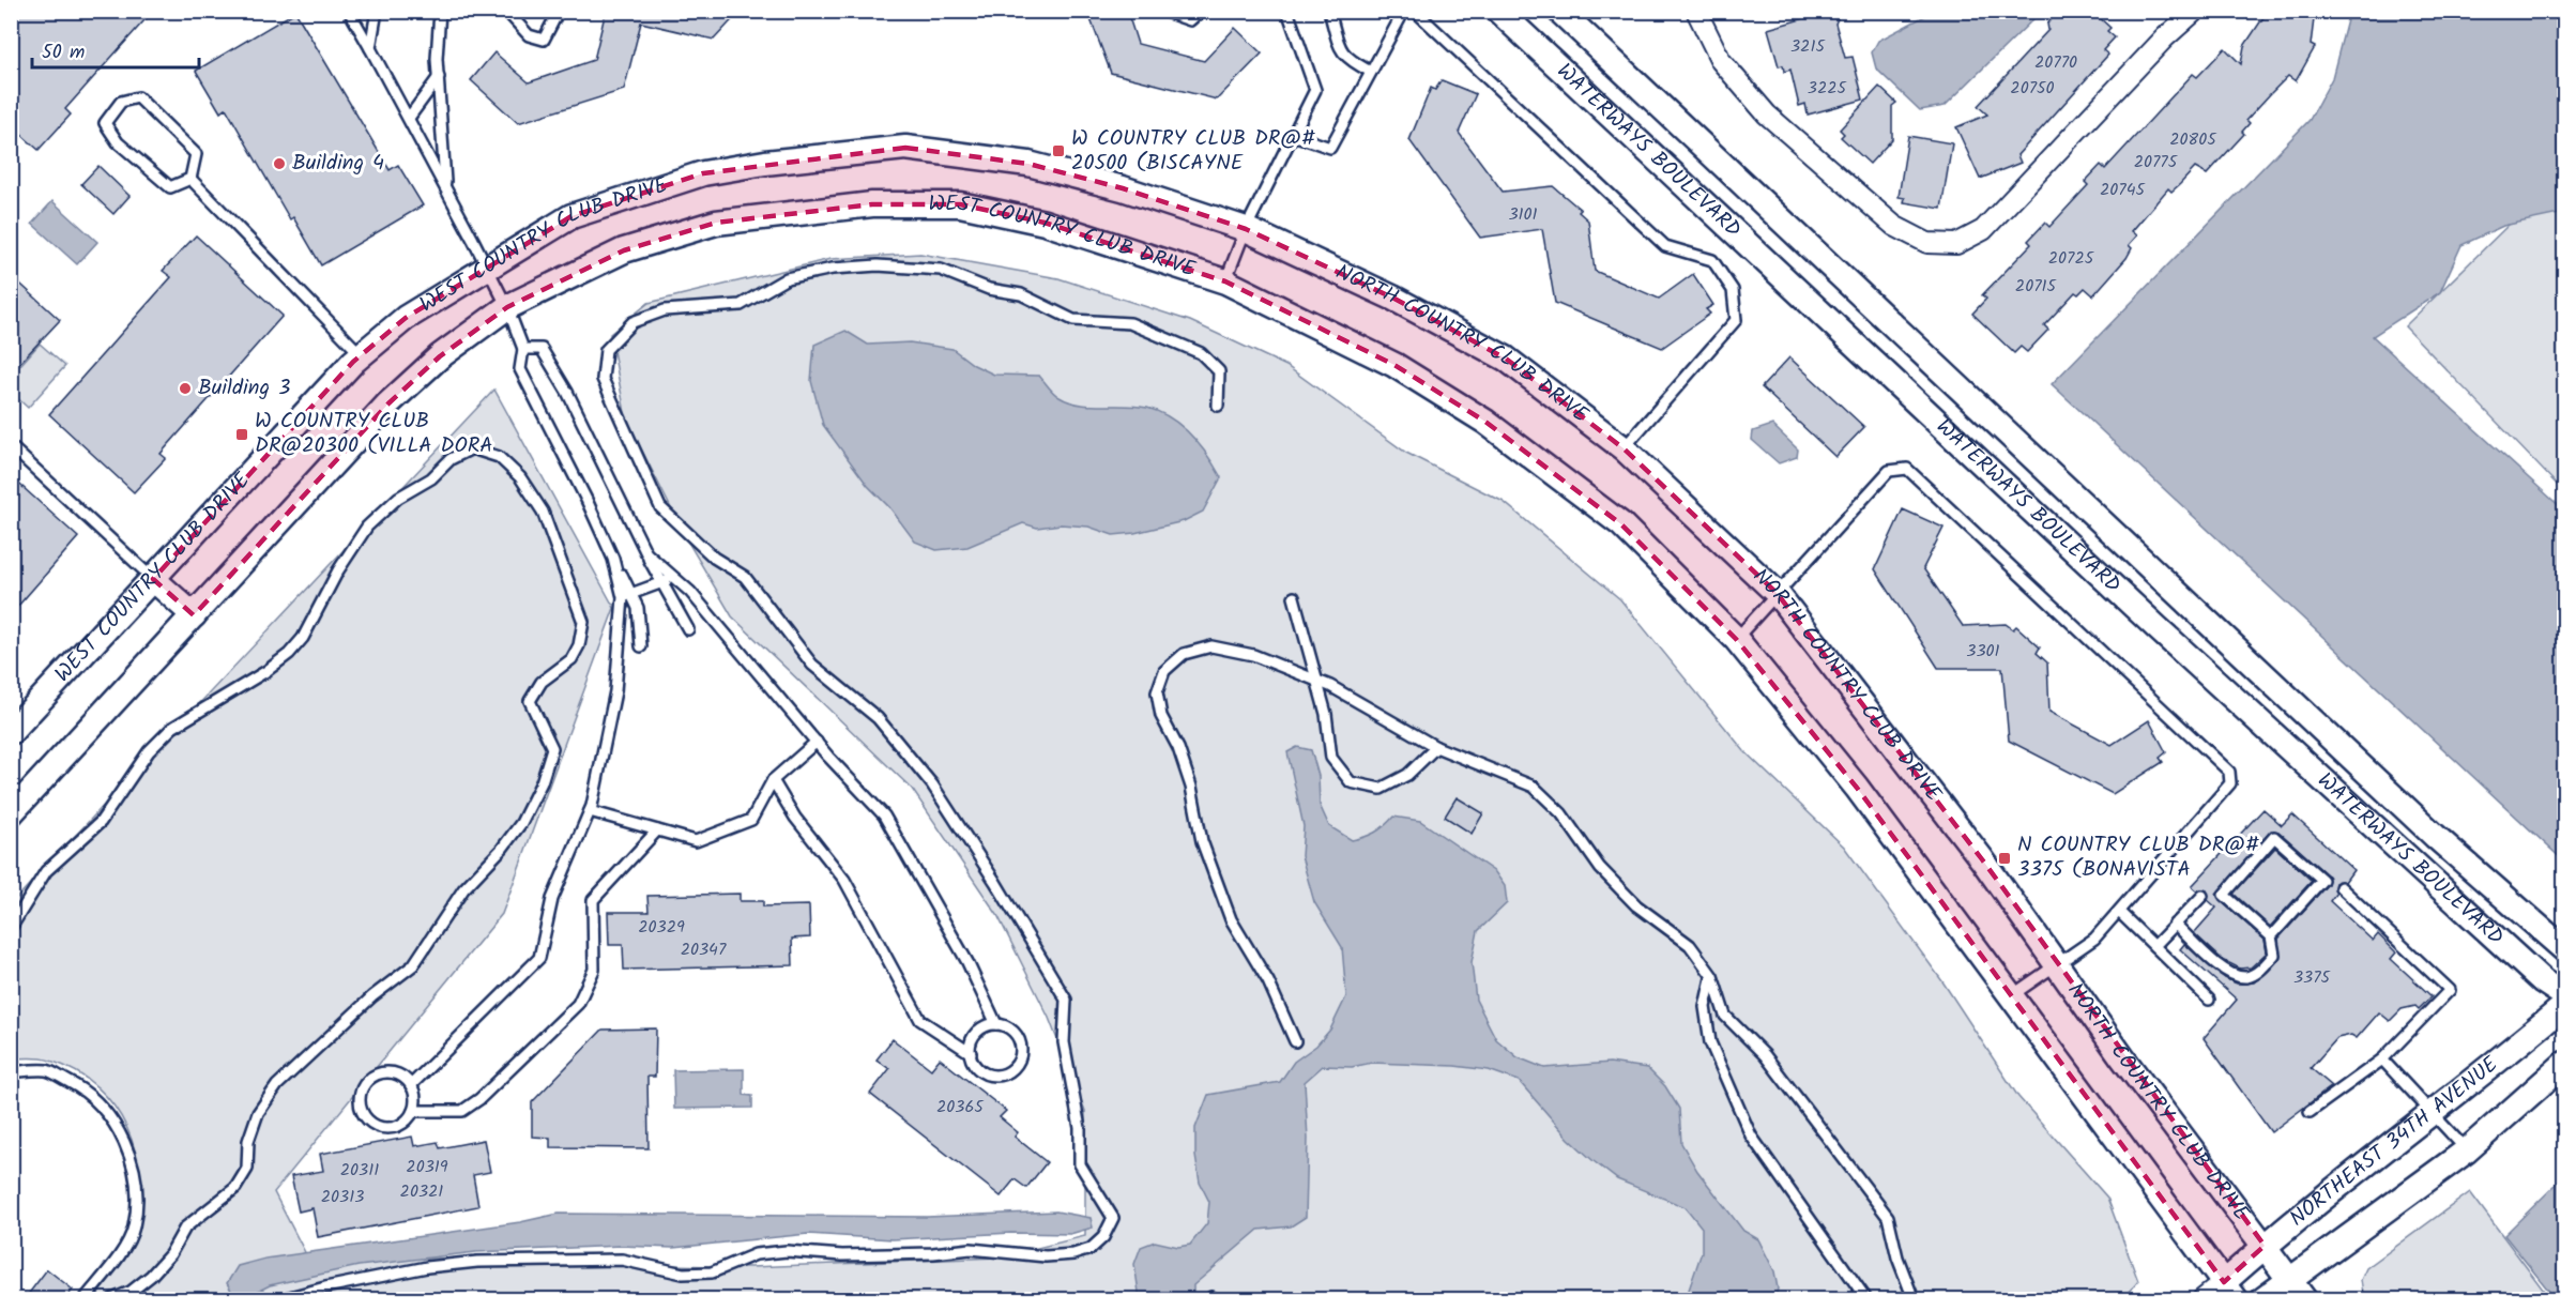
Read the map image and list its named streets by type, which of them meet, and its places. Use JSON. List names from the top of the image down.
{
  "streets": {
    "street": [
      "WATERWAYS BOULEVARD",
      "WEST COUNTRY CLUB DRIVE",
      "NORTH COUNTRY CLUB DRIVE",
      "NORTHEAST 34TH AVENUE"
    ]
  },
  "crossings": [
    ["WEST COUNTRY CLUB DRIVE", "NORTH COUNTRY CLUB DRIVE"],
    ["NORTH COUNTRY CLUB DRIVE", "NORTHEAST 34TH AVENUE"]
  ],
  "places": {
    "transit": ["W COUNTRY CLUB DR@# 20500 (BISCAYNE", "W COUNTRY CLUB DR@20300 (VILLA DORA", "N COUNTRY CLUB DR@# 3375 (BONAVISTA"],
    "other": ["Building 4", "Building 3"]
  },
  "house_numbers": [
    "3215",
    "20770",
    "3225",
    "20750",
    "20805",
    "20775",
    "20745",
    "3101",
    "20725",
    "20715",
    "3301",
    "20329",
    "20347",
    "3375",
    "20365",
    "20319",
    "20311",
    "20321",
    "20313"
  ],
  "scale_bar": "50 m"
}
